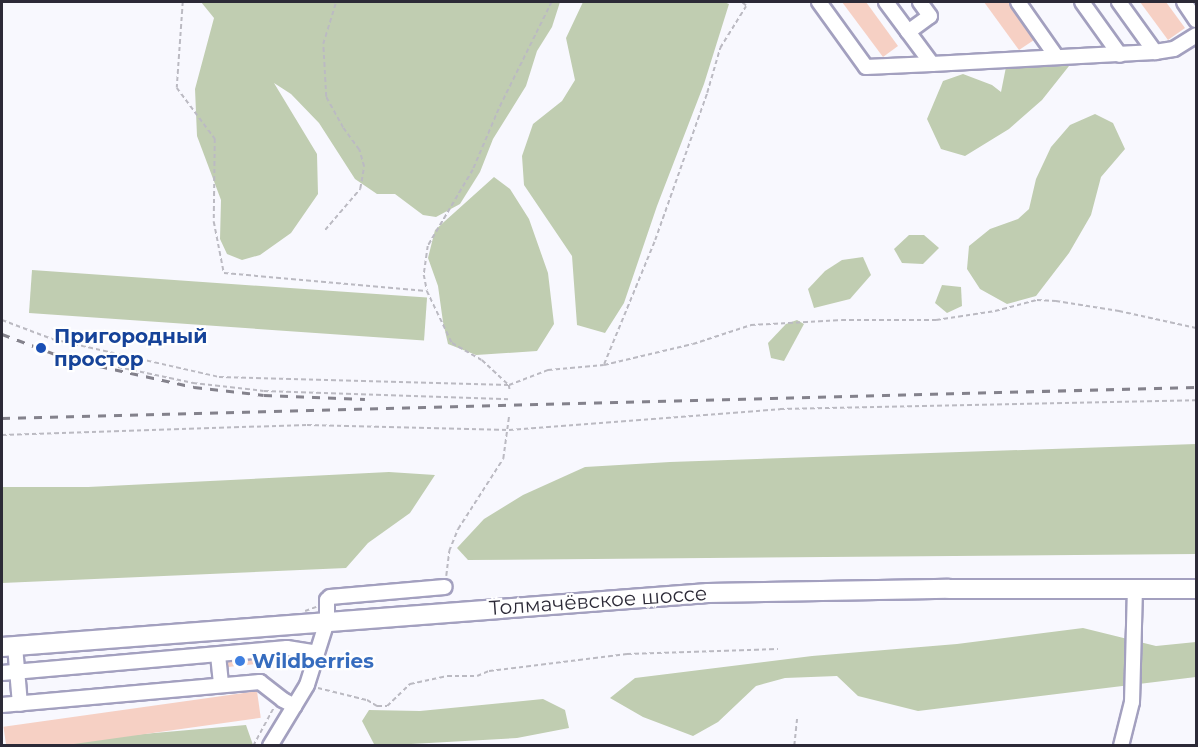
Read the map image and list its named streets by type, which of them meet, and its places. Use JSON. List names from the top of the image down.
{
  "streets": {
    "main road": ["Толмачёвское шоссе"]
  },
  "places": ["Пригородный простор", "Wildberries"]
}
